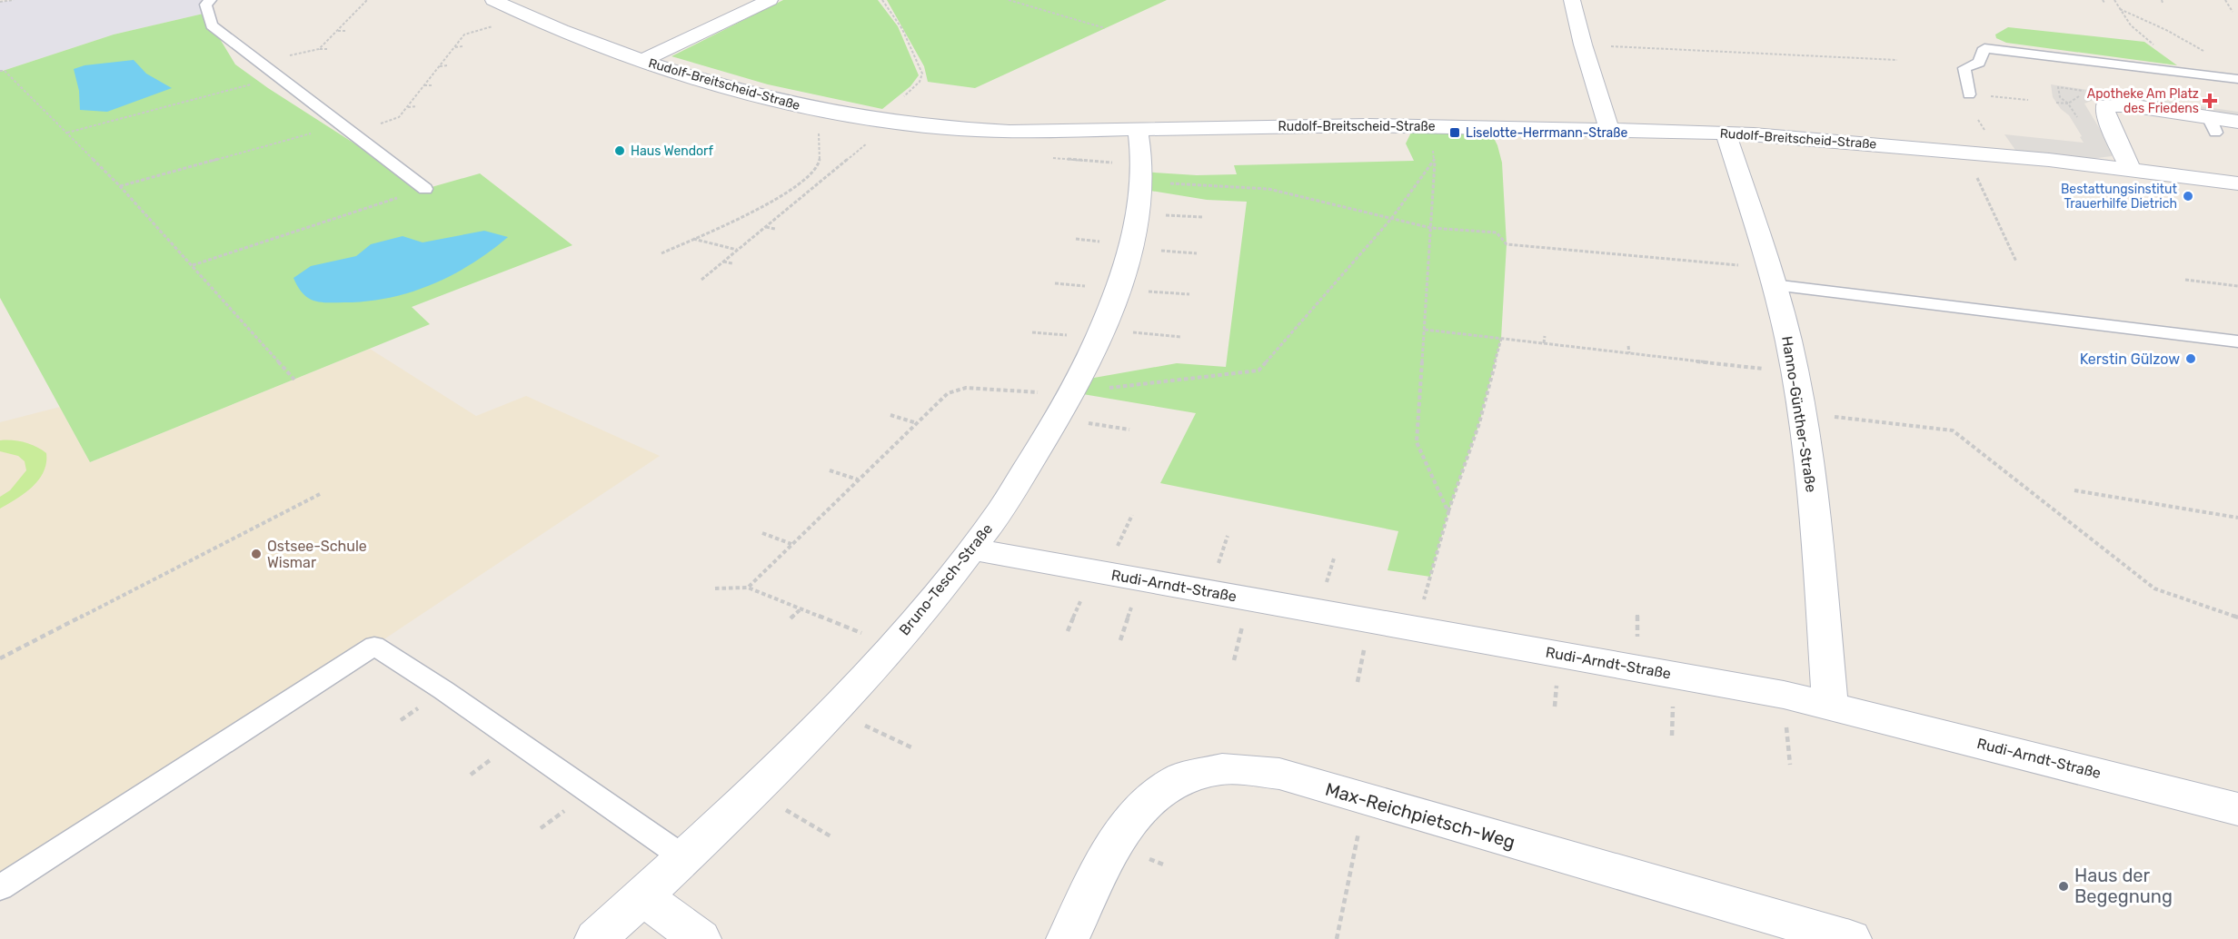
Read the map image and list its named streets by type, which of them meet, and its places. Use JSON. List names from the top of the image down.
{
  "streets": {
    "street": [
      "Rudolf-Breitscheid-Straße",
      "Hanno-Günther-Straße",
      "Bruno-Tesch-Straße",
      "Rudi-Arndt-Straße",
      "Max-Reichpietsch-Weg"
    ]
  },
  "crossings": [
    ["Rudolf-Breitscheid-Straße", "Hanno-Günther-Straße"],
    ["Rudolf-Breitscheid-Straße", "Bruno-Tesch-Straße"],
    ["Hanno-Günther-Straße", "Rudi-Arndt-Straße"],
    ["Bruno-Tesch-Straße", "Rudi-Arndt-Straße"]
  ],
  "places": {
    "health": ["Apotheke Am Platz des Friedens"],
    "transit": ["Liselotte-Herrmann-Straße"],
    "other": [
      "Haus Wendorf",
      "Bestattungsinstitut Trauerhilfe Dietrich",
      "Kerstin Gülzow",
      "Ostsee-Schule Wismar",
      "Haus der Begegnung"
    ]
  }
}
